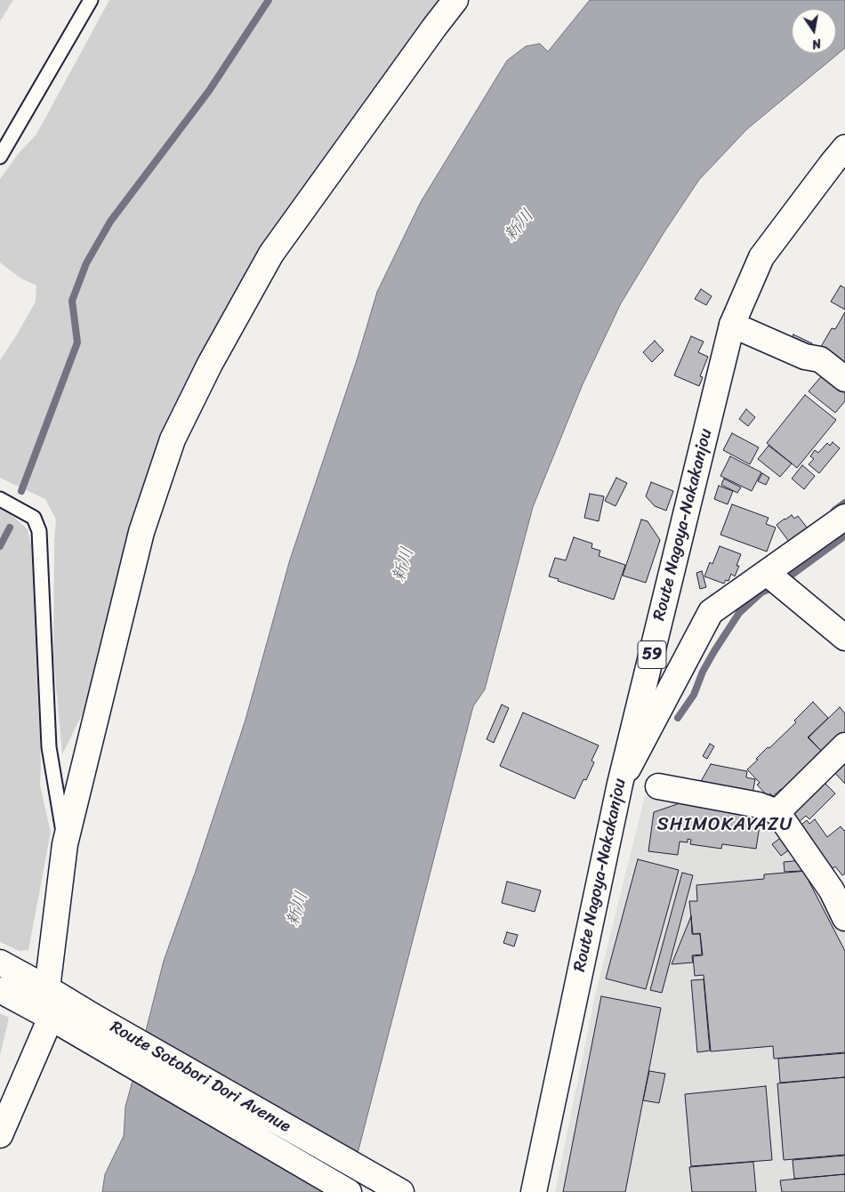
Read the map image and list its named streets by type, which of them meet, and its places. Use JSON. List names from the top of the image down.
{
  "streets": {
    "street": ["Route Nagoya-Nakakanjou", "59", "Route Sotobori Dori Avenue"]
  },
  "districts": ["SHIMOKAYAZU"],
  "water": ["新川"],
  "north": "bottom"
}
